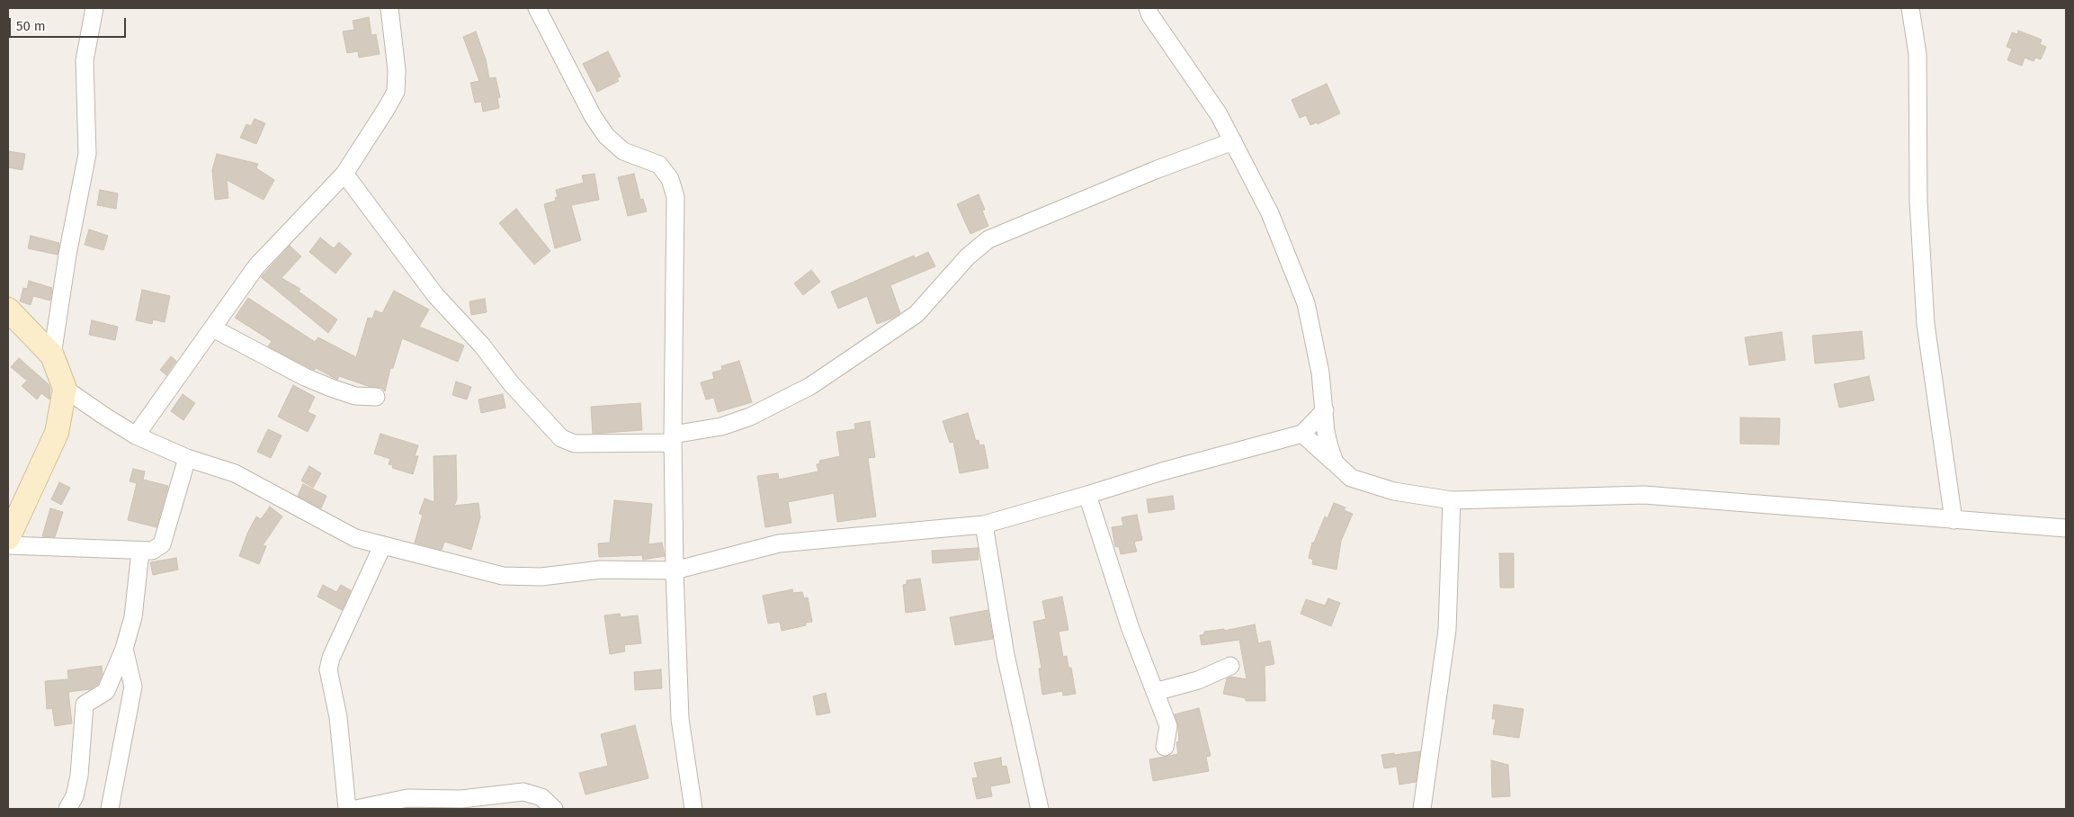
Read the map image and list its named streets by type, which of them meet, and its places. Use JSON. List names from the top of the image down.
{
  "scale_bar": "50 m"
}
